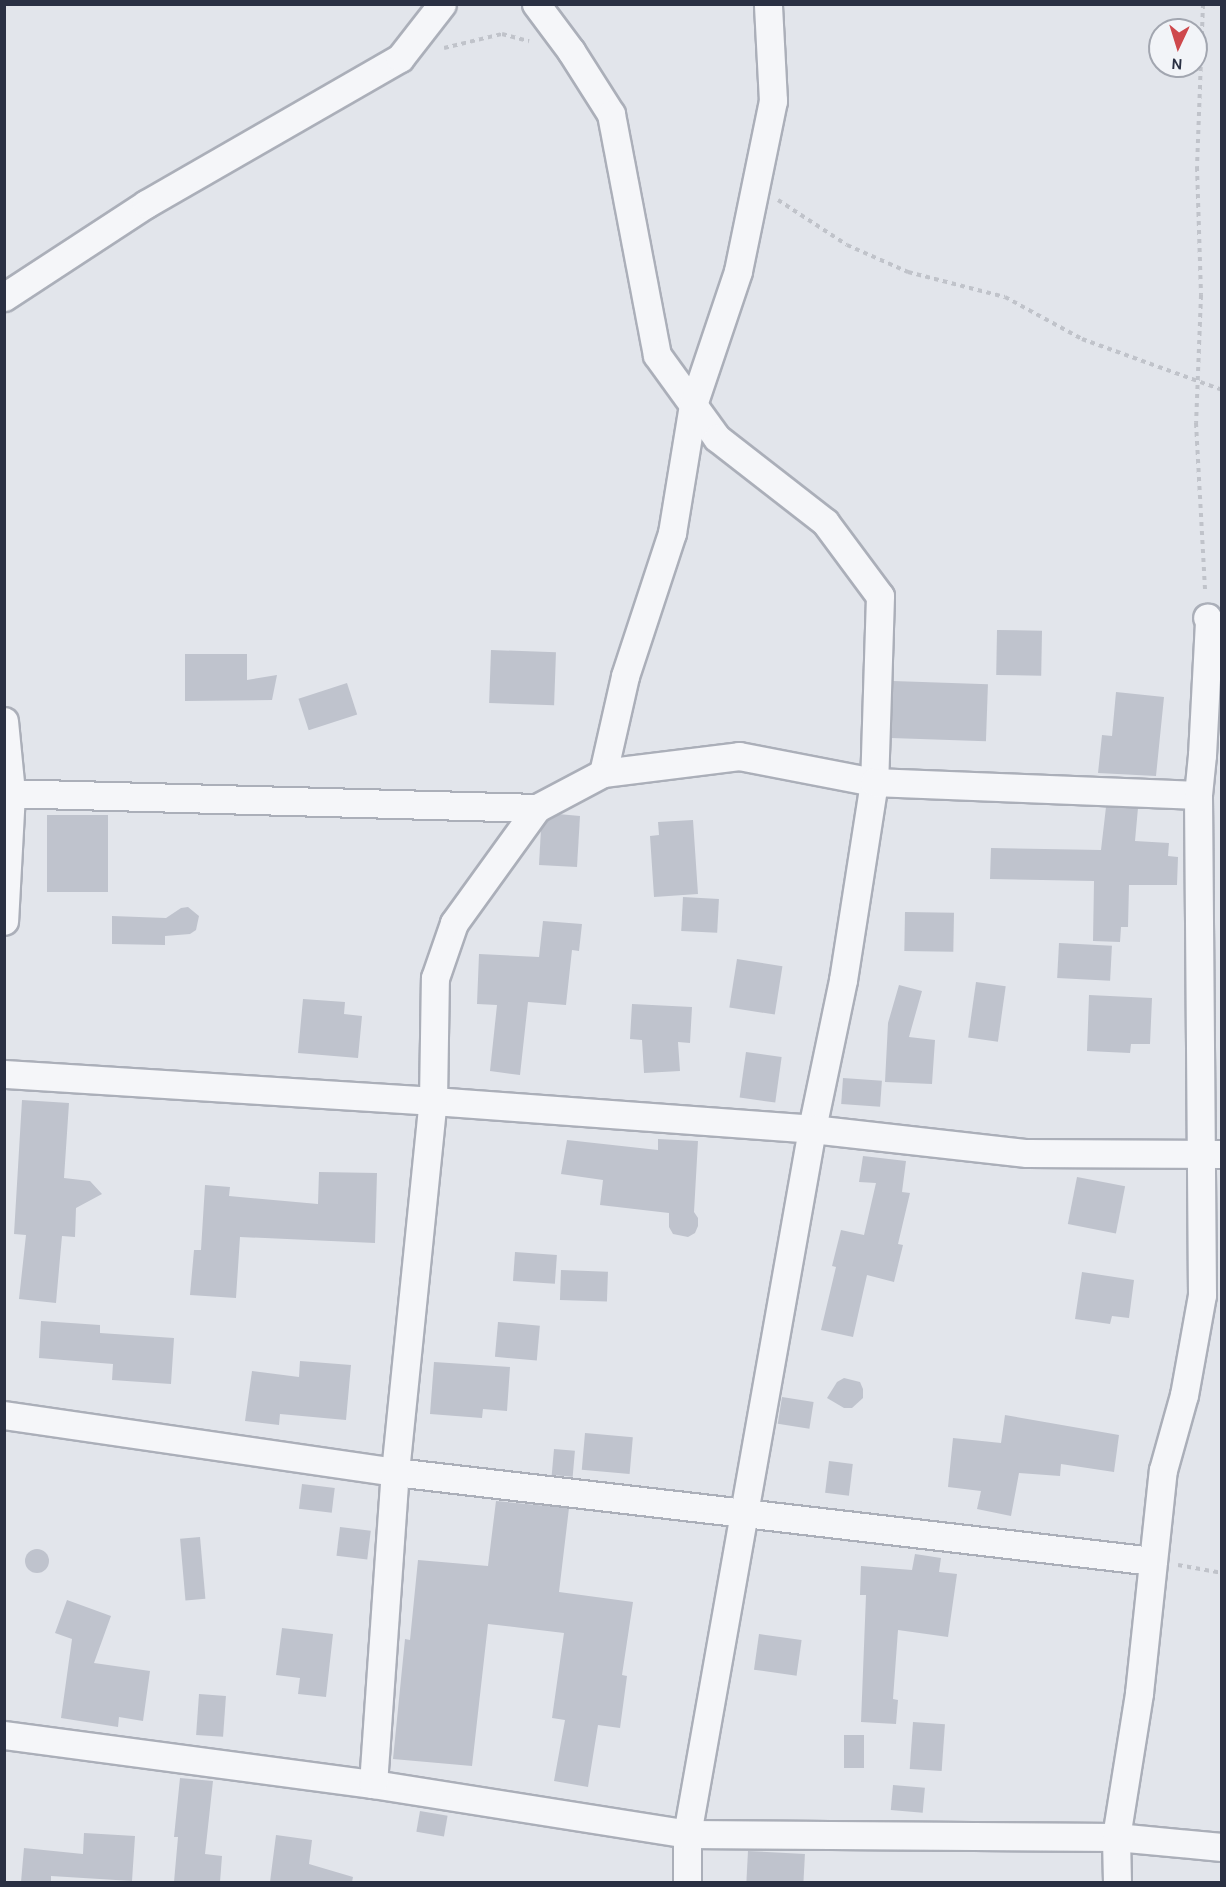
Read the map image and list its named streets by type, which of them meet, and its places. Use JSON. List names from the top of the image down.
{
  "north": "bottom"
}
